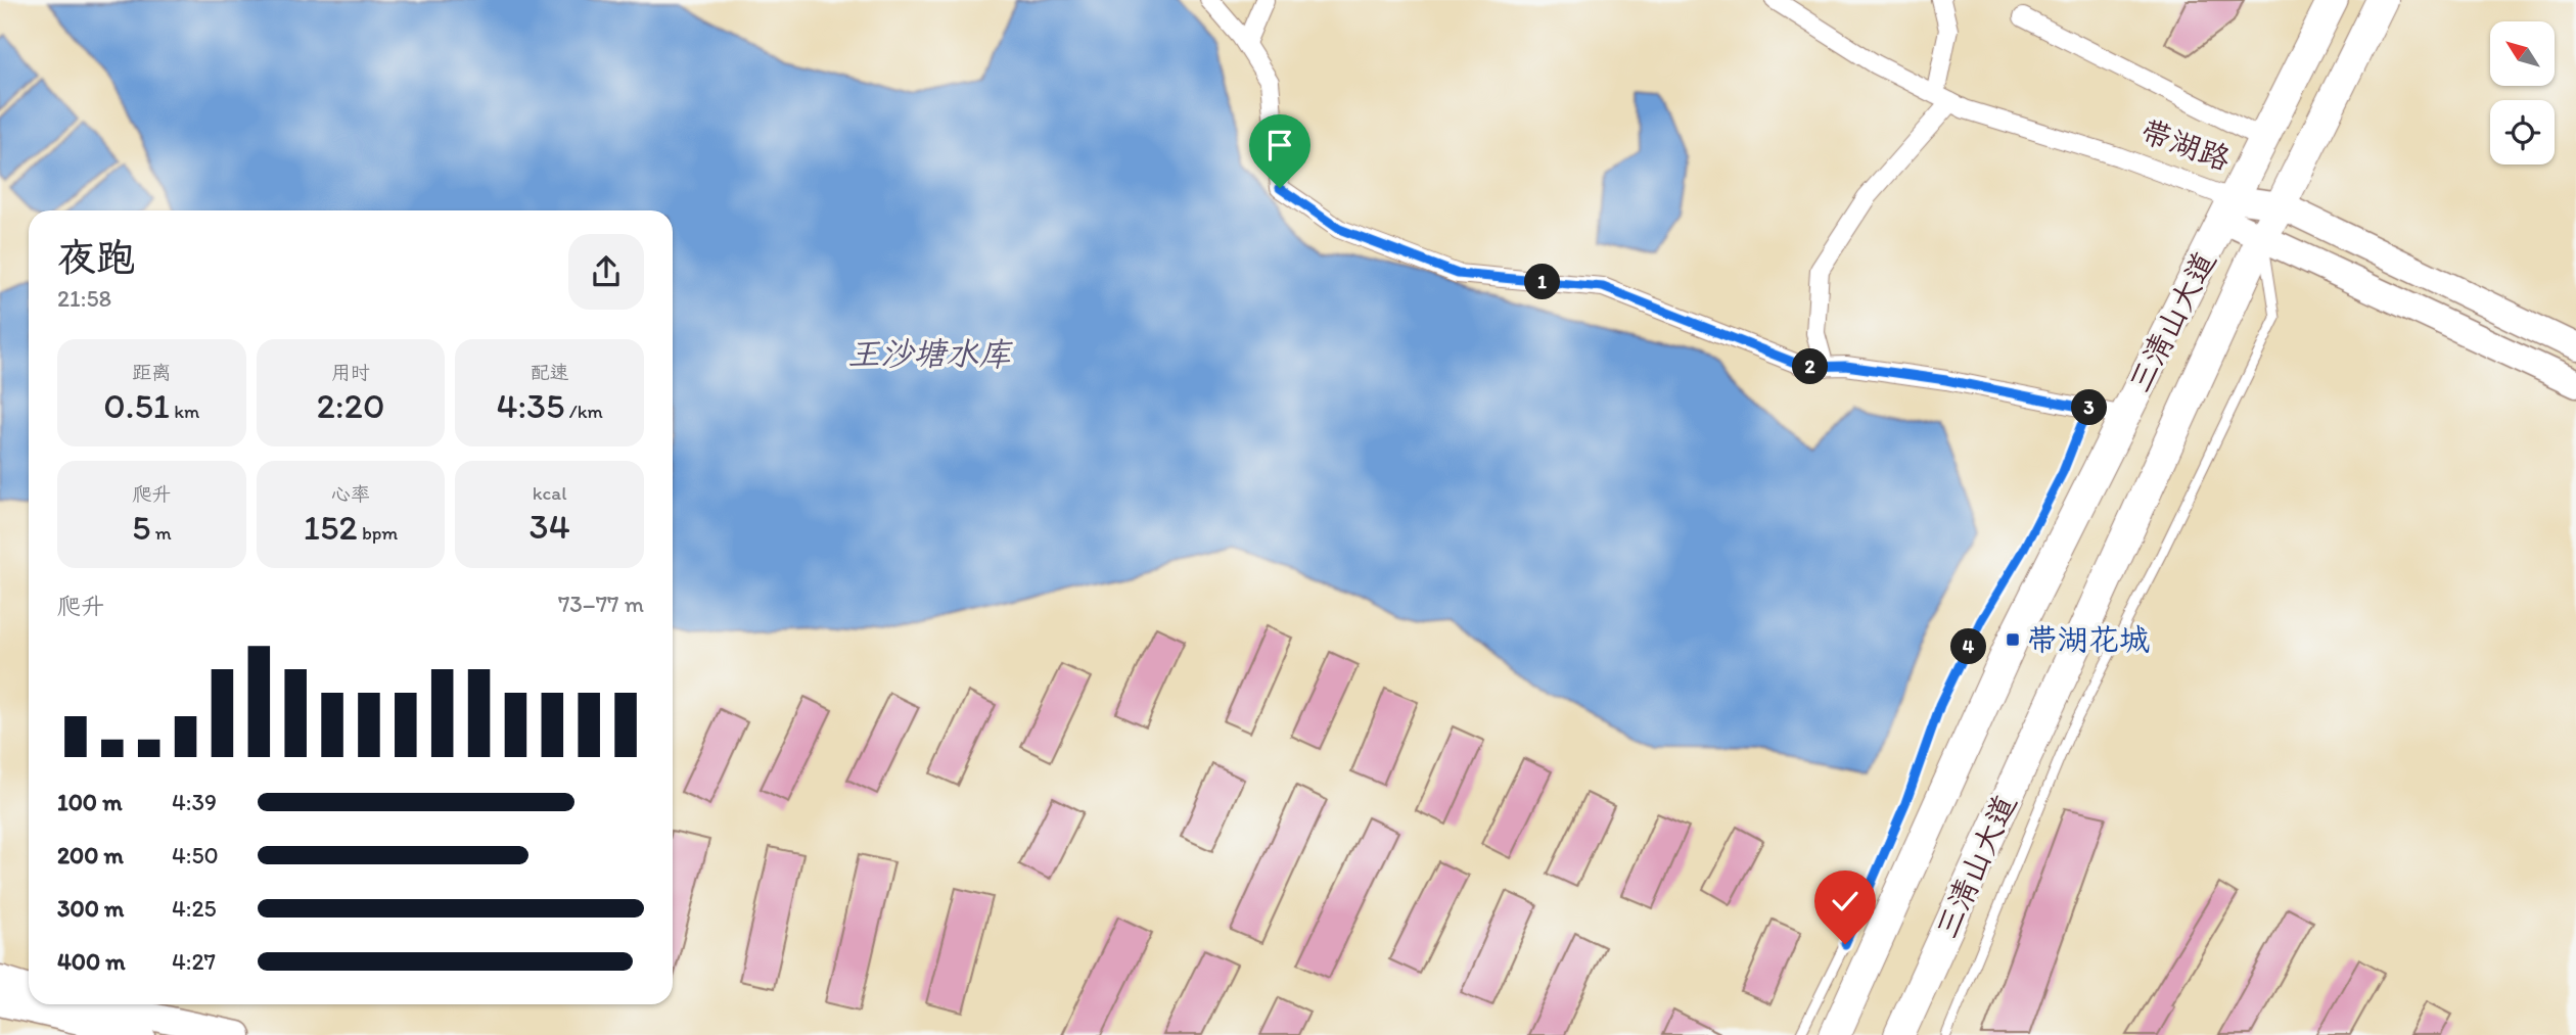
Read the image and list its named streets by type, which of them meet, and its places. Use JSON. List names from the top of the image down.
{
  "streets": {
    "highway": ["三清山大道"],
    "main road": ["带湖路"]
  },
  "crossings": [
    ["带湖路", "三清山大道"]
  ],
  "water": ["王沙塘水库"],
  "places": {
    "transit": ["带湖花城"]
  },
  "north": "top left",
  "page": {
    "heading": ["夜跑", "21:58"],
    "pins": [
      "1",
      "2",
      "3",
      "4"
    ],
    "stats": [
      ["距离", "0.51 km"],
      ["用时", "2:20"],
      ["配速", "4:35 /km"],
      ["爬升", "5 m"],
      ["心率", "152 bpm"],
      ["kcal", "34"]
    ],
    "chart": ["爬升", "73–77 m"],
    "list": [
      {
        "name": "100 m",
        "note": "4:39"
      },
      {
        "name": "200 m",
        "note": "4:50"
      },
      {
        "name": "300 m",
        "note": "4:25"
      },
      {
        "name": "400 m",
        "note": "4:27"
      }
    ]
  }
}
